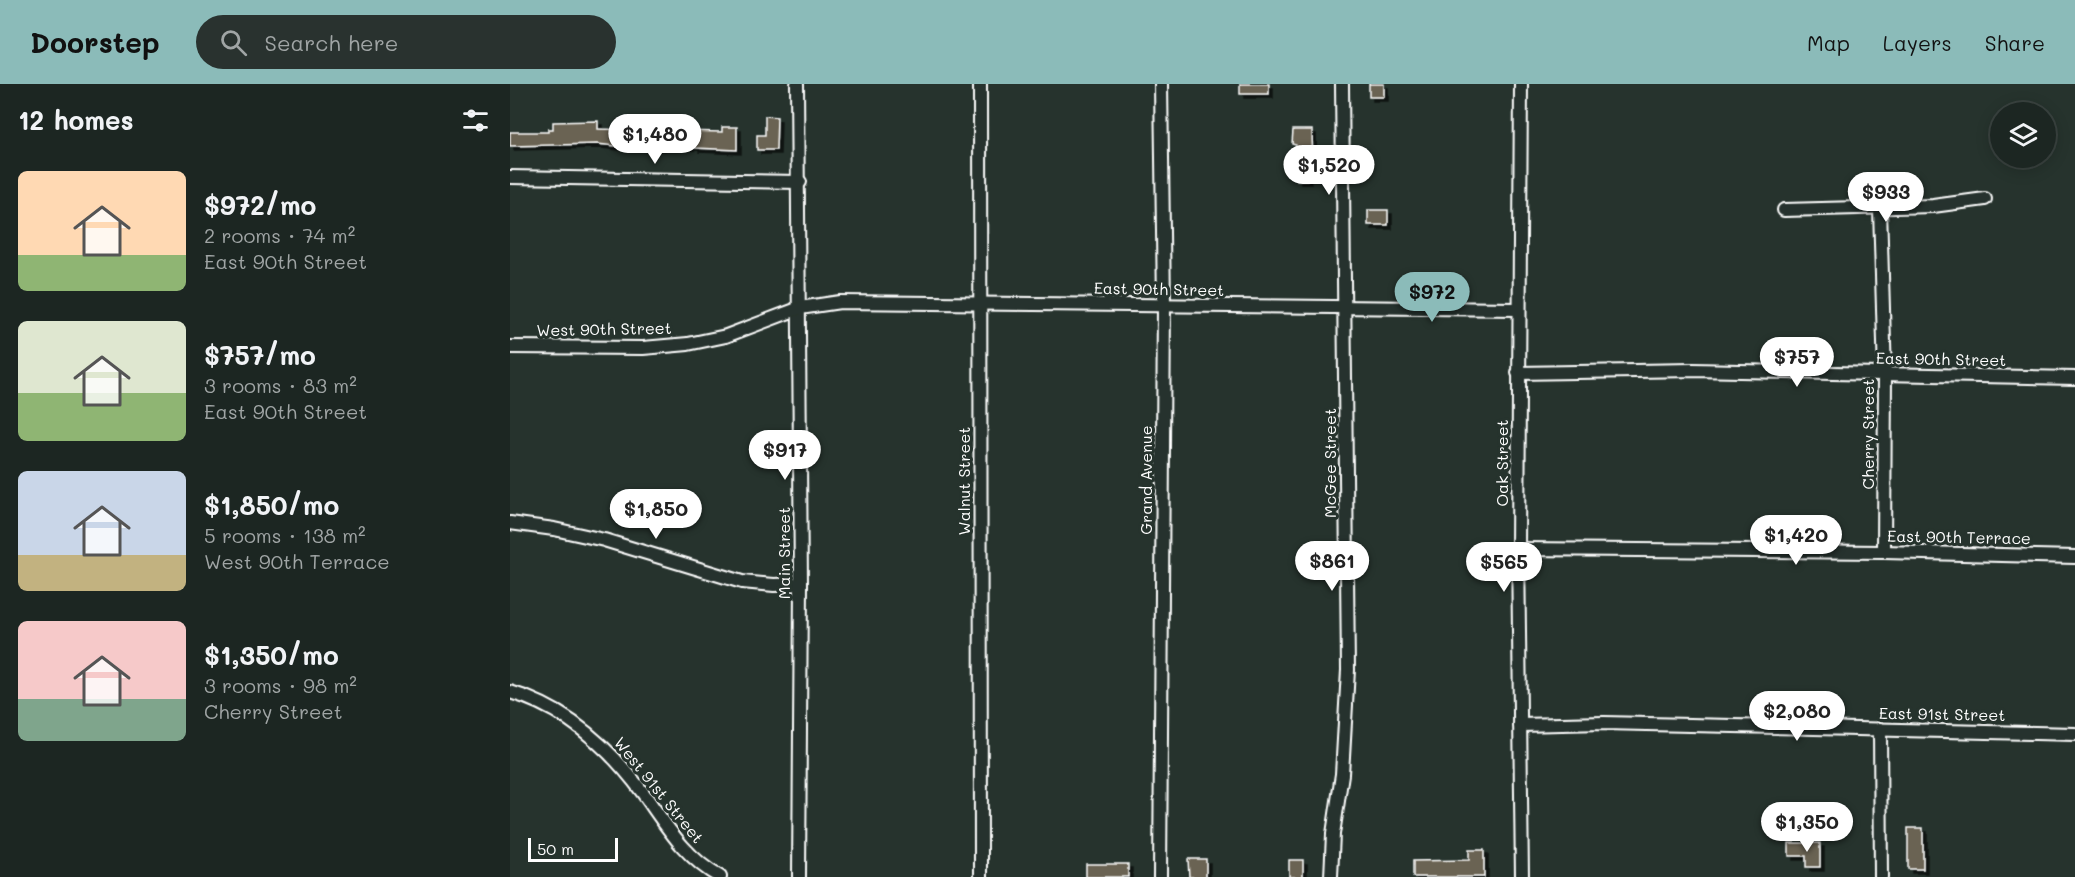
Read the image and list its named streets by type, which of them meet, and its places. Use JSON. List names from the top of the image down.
{
  "streets": {
    "street": [
      "East 90th Street",
      "West 90th Street",
      "Cherry Street",
      "McGee Street",
      "Oak Street",
      "Grand Avenue",
      "Walnut Street",
      "East 90th Terrace",
      "Main Street",
      "East 91st Street",
      "West 91st Street"
    ]
  },
  "crossings": [
    ["East 90th Street", "West 90th Street"],
    ["East 90th Street", "Cherry Street"],
    ["East 90th Street", "McGee Street"],
    ["East 90th Street", "Oak Street"],
    ["East 90th Street", "Grand Avenue"],
    ["East 90th Street", "Walnut Street"],
    ["East 90th Street", "Main Street"],
    ["West 90th Street", "Main Street"],
    ["Cherry Street", "East 90th Terrace"],
    ["Oak Street", "East 90th Terrace"],
    ["Oak Street", "East 91st Street"]
  ],
  "scale_bar": "50 m",
  "page": {
    "header": "Doorstep",
    "search": "Search here",
    "nav": ["Map", "Layers", "Share"],
    "heading": "12 homes",
    "price": [
      "$1,480",
      "$1,520",
      "$933",
      "$972",
      "$757",
      "$917",
      "$1,850",
      "$1,420",
      "$861",
      "$565",
      "$2,080",
      "$1,350"
    ],
    "list": [
      {
        "name": "$972/mo",
        "note": "2 rooms · 74 m² · East 90th Street"
      },
      {
        "name": "$757/mo",
        "note": "3 rooms · 83 m² · East 90th Street"
      },
      {
        "name": "$1,850/mo",
        "note": "5 rooms · 138 m² · West 90th Terrace"
      },
      {
        "name": "$1,350/mo",
        "note": "3 rooms · 98 m² · Cherry Street"
      }
    ],
    "scale": "50 m"
  }
}
